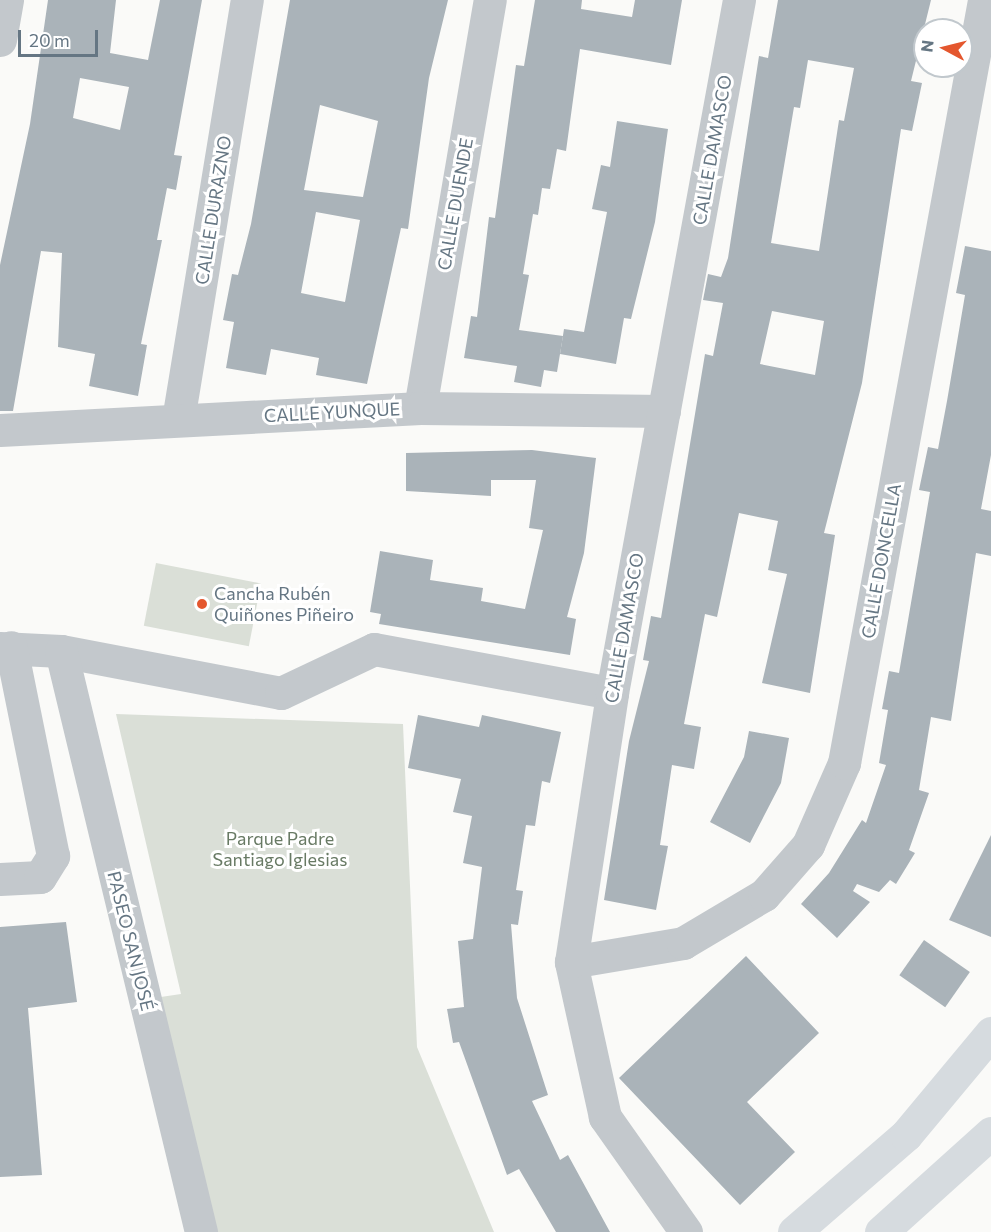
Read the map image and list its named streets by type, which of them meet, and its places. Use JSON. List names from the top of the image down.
{
  "streets": {
    "street": [
      "CALLE DAMASCO",
      "CALLE DUENDE",
      "CALLE DURAZNO",
      "CALLE YUNQUE",
      "CALLE DONCELLA",
      "PASEO SAN JOSÉ"
    ]
  },
  "crossings": [
    ["CALLE DAMASCO", "CALLE YUNQUE"],
    ["CALLE DAMASCO", "CALLE DONCELLA"],
    ["CALLE DUENDE", "CALLE YUNQUE"],
    ["CALLE DURAZNO", "CALLE YUNQUE"]
  ],
  "parks": ["Parque Padre Santiago Iglesias"],
  "places": ["Cancha Rubén Quiñones Piñeiro"],
  "scale_bar": "20 m",
  "north": "left"
}
